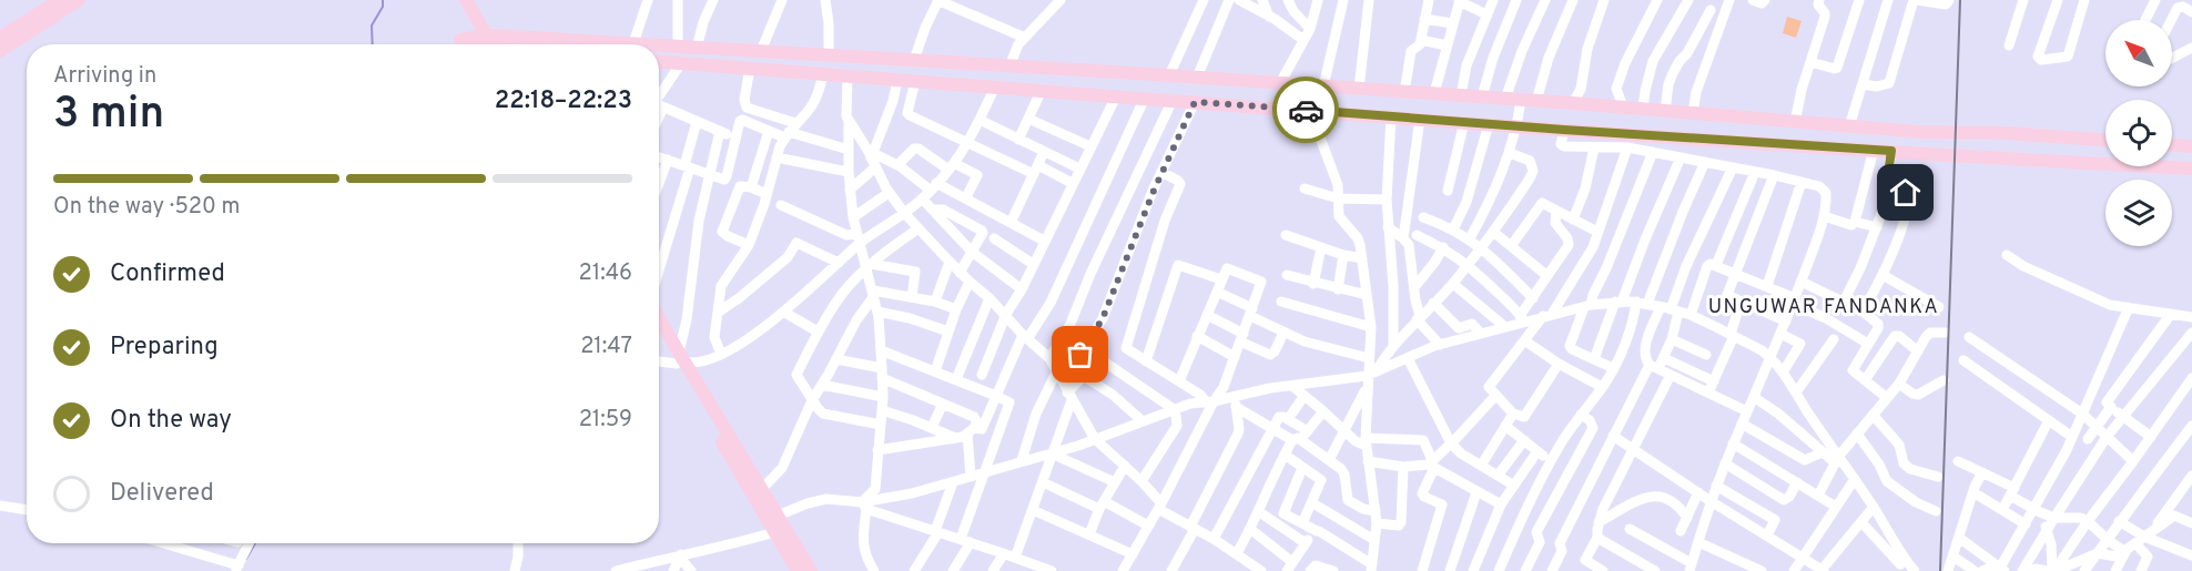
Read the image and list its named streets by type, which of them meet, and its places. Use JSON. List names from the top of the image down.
{
  "districts": ["UNGUWAR FANDANKA"],
  "north": "top left",
  "page": {
    "heading": ["3 min", "Arriving in", "22:18–22:23"],
    "bar": "On the way · 520 m",
    "list": [
      ["Confirmed", "21:46"],
      ["Preparing", "21:47"],
      ["On the way", "21:59"],
      "Delivered"
    ]
  }
}
